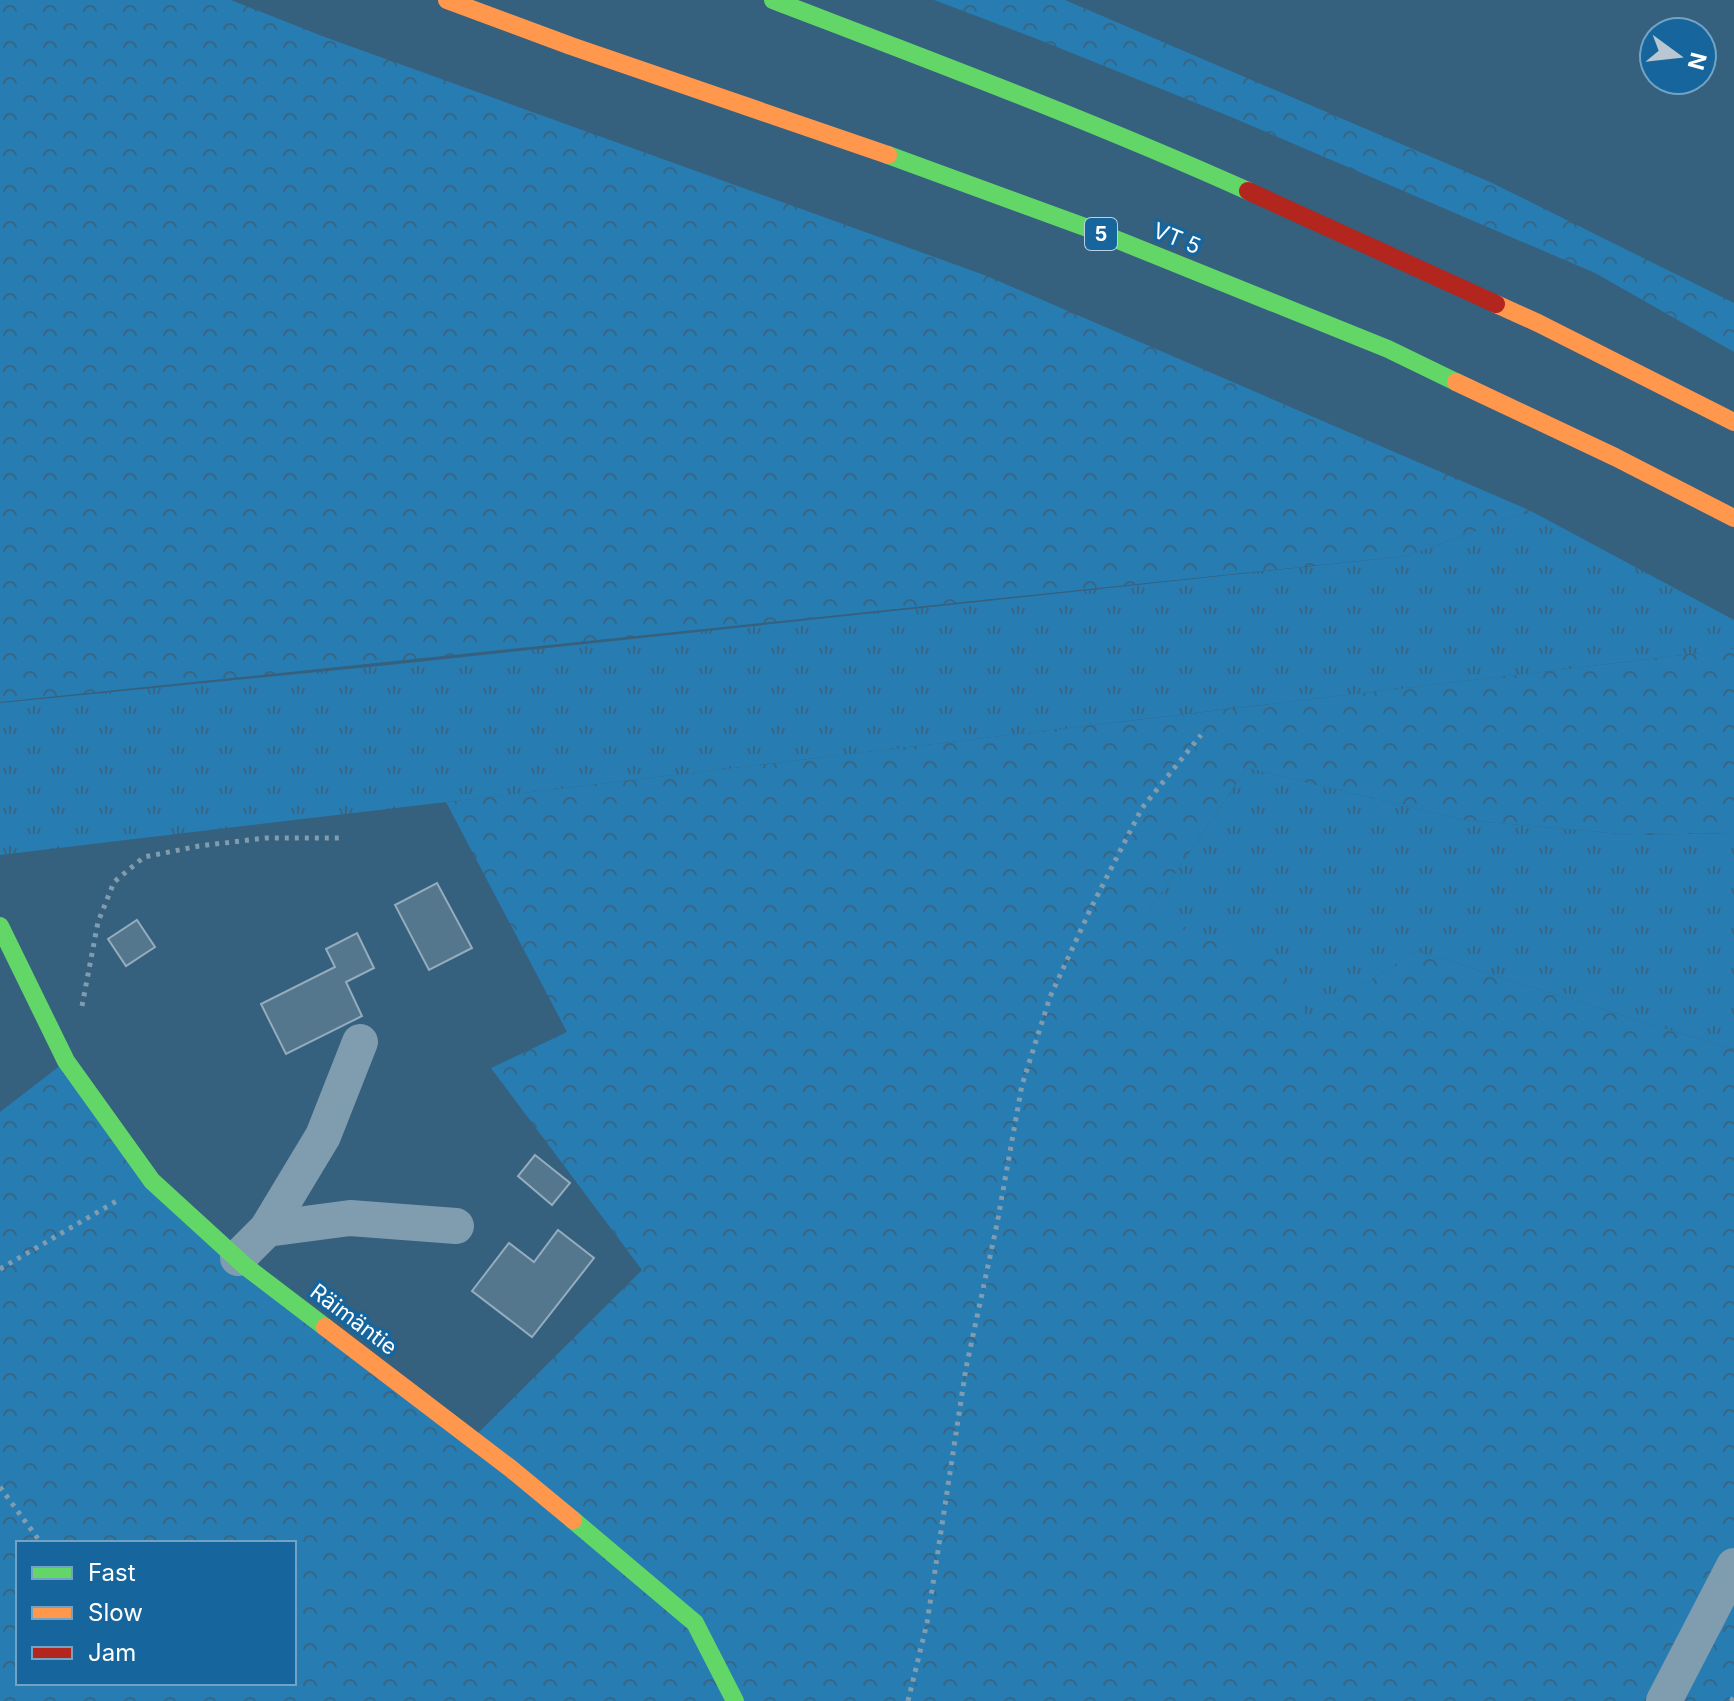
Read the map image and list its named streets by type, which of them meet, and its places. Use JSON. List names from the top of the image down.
{
  "streets": {
    "main road": ["5", "VT 5", "Räimäntie"]
  },
  "legend": ["Fast", "Slow", "Jam"],
  "north": "right"
}
